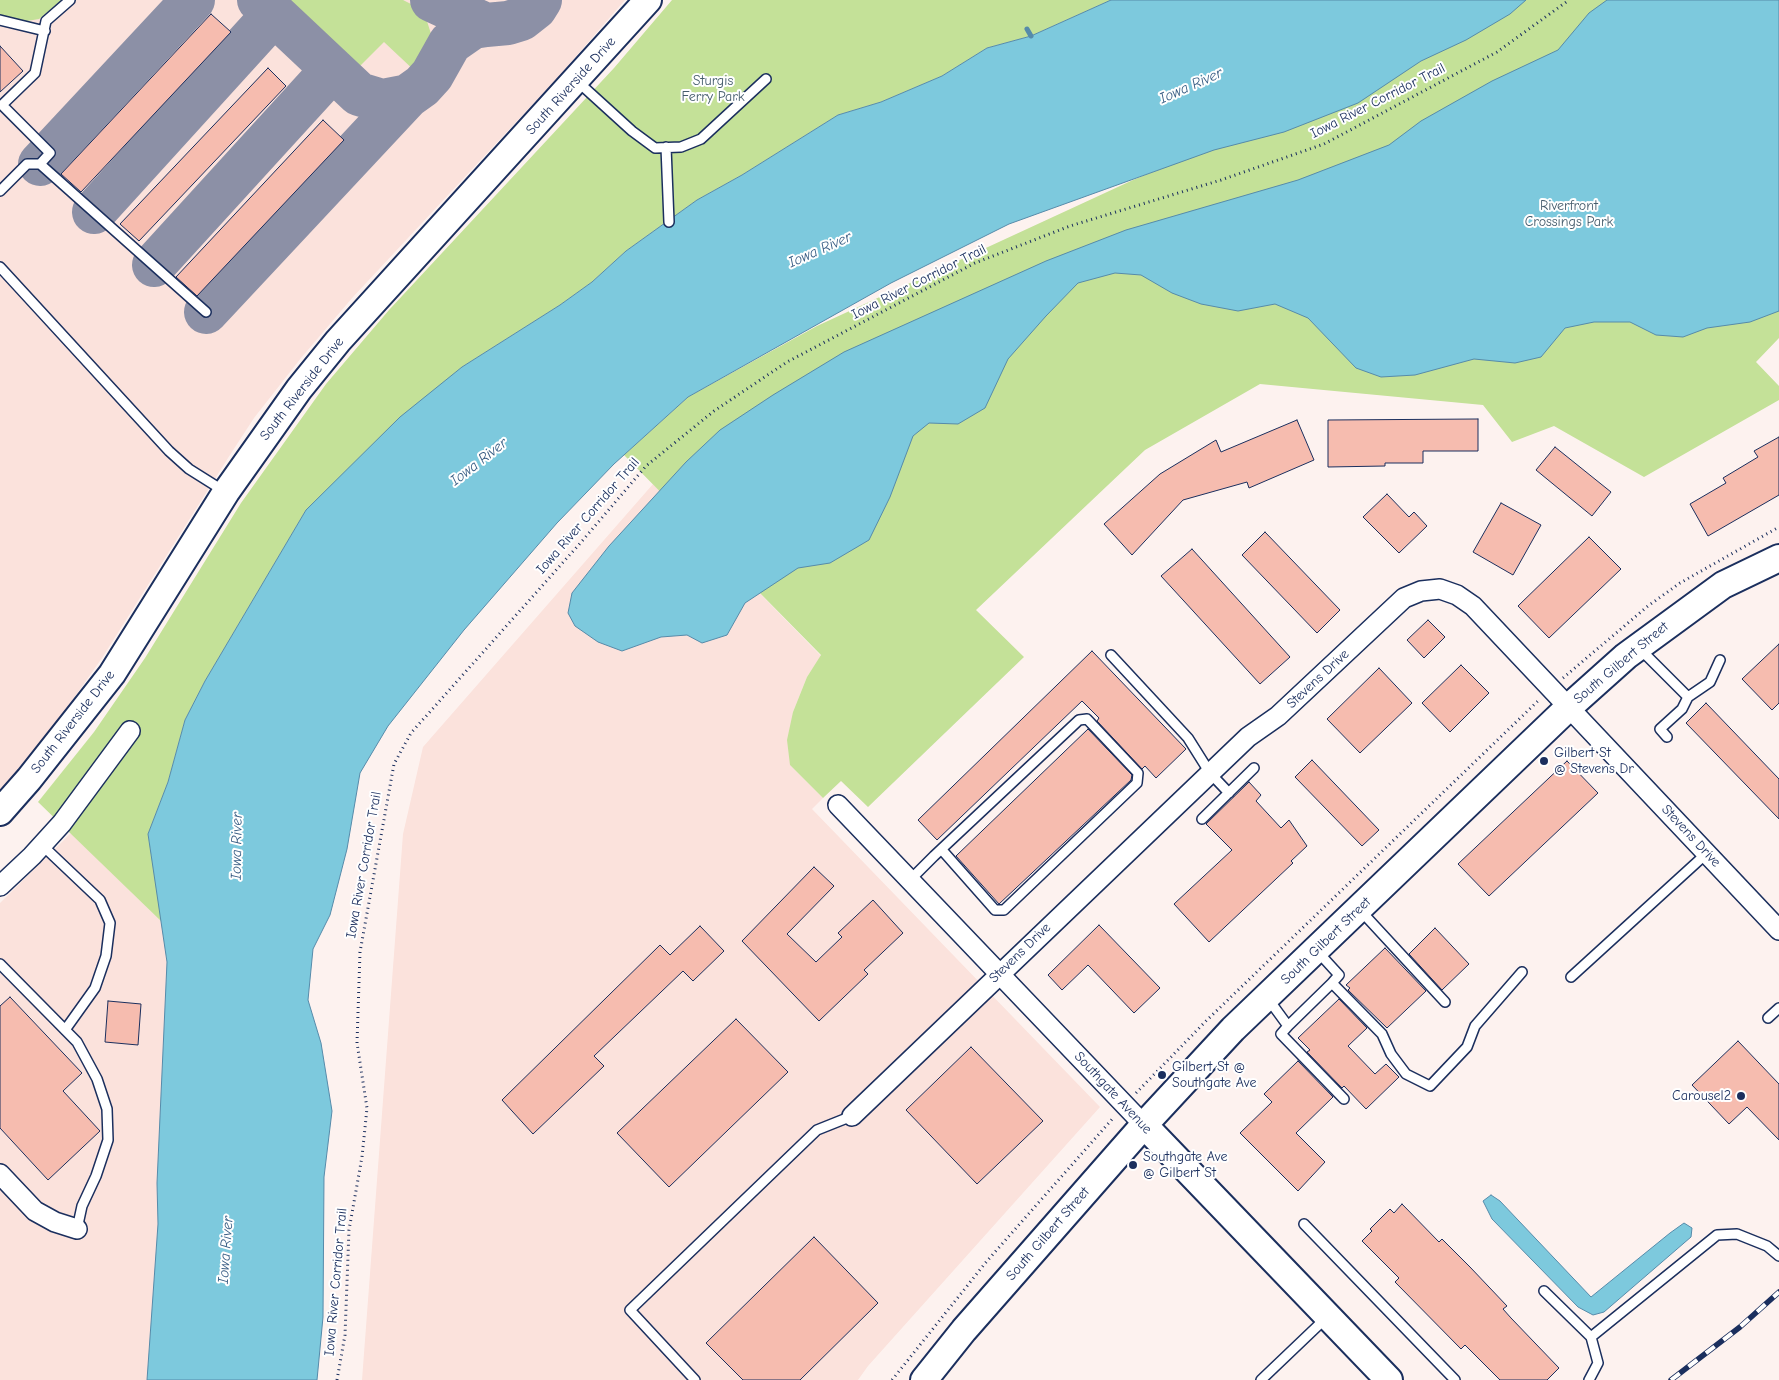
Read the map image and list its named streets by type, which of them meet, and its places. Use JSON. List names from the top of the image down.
{
  "streets": {
    "main road": ["South Riverside Drive", "South Gilbert Street", "Southgate Avenue"],
    "street": ["Stevens Drive"],
    "path": ["Iowa River Corridor Trail"]
  },
  "crossings": [
    ["South Gilbert Street", "Stevens Drive"],
    ["South Gilbert Street", "Southgate Avenue"],
    ["Stevens Drive", "Southgate Avenue"]
  ],
  "water": ["Iowa River"],
  "parks": ["Sturgis Ferry Park", "Riverfront Crossings Park"],
  "places": [
    "Gilbert St @ Stevens Dr",
    "Gilbert St @ Southgate Ave",
    "Carousel2",
    "Southgate Ave @ Gilbert St"
  ]
}
